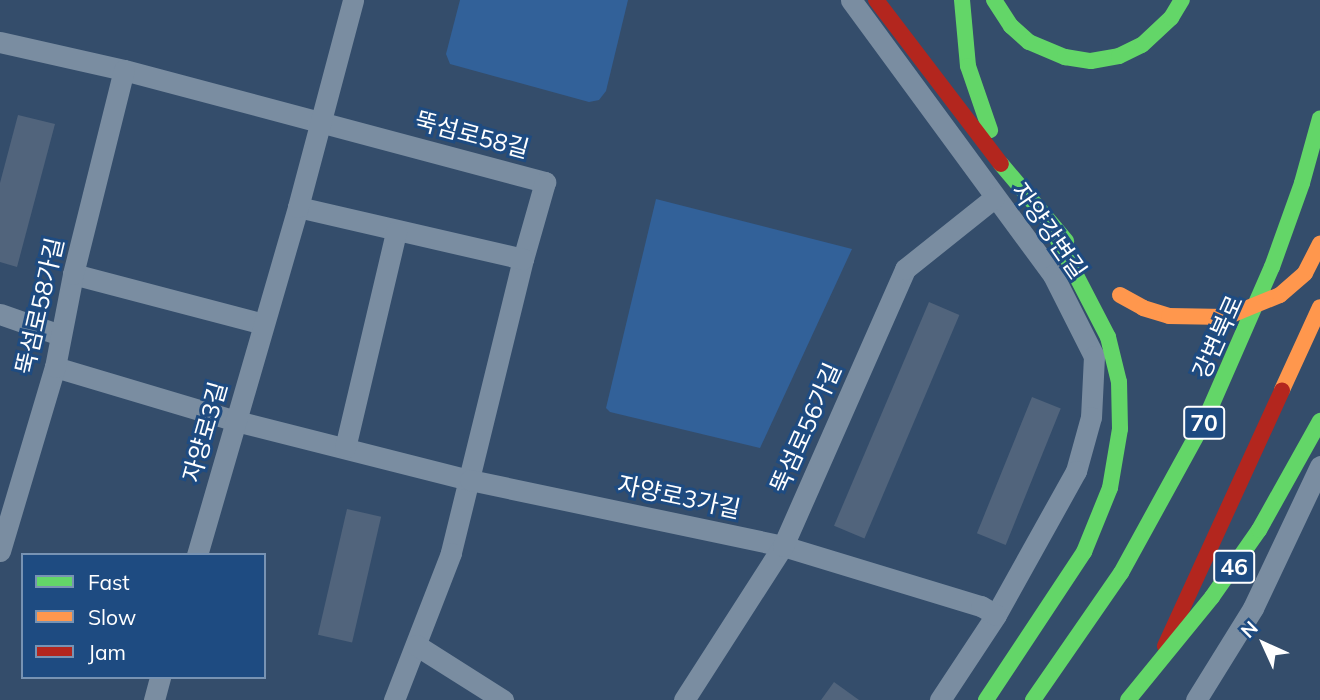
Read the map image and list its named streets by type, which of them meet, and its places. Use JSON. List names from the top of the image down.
{
  "streets": {
    "highway": ["강변북로", "70", "46"],
    "street": [
      "뚝섬로58길",
      "자양강변길",
      "뚝섬로58가길",
      "뚝섬로56가길",
      "자양로3길",
      "자양로3가길"
    ]
  },
  "crossings": [
    ["뚝섬로58길", "뚝섬로58가길"],
    ["뚝섬로58길", "자양로3길"],
    ["뚝섬로58길", "자양로3가길"],
    ["자양강변길", "뚝섬로56가길"],
    ["자양강변길", "자양로3가길"],
    ["뚝섬로58가길", "자양로3가길"],
    ["뚝섬로56가길", "자양로3가길"],
    ["자양로3길", "자양로3가길"]
  ],
  "legend": ["Fast", "Slow", "Jam"],
  "north": "top left"
}
